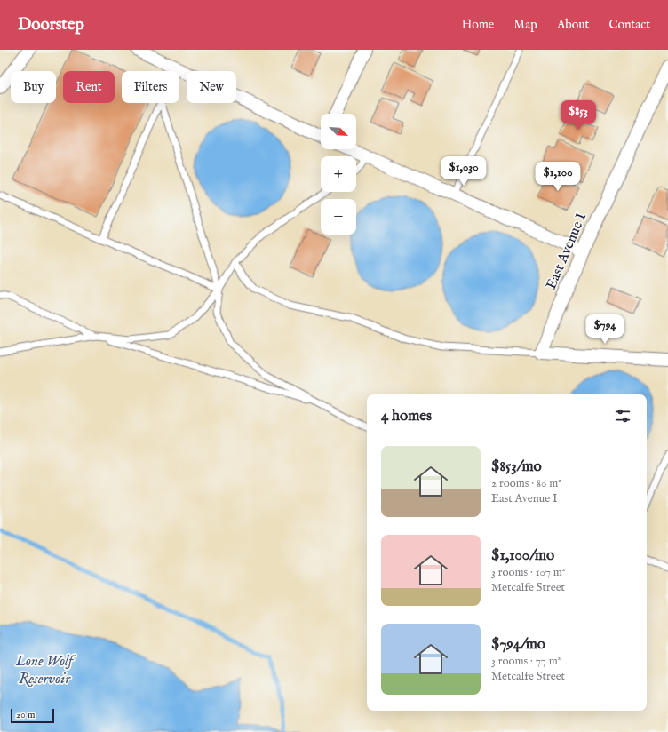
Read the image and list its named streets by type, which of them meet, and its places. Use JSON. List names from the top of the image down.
{
  "streets": {
    "street": ["East Avenue I"]
  },
  "water": ["Lone Wolf Reservoir"],
  "scale_bar": "20 m",
  "north": "bottom right",
  "page": {
    "header": "Doorstep",
    "nav": [
      "Home",
      "Map",
      "About",
      "Contact"
    ],
    "chip": [
      "Buy",
      "Rent",
      "Filters",
      "New"
    ],
    "price": [
      "$853",
      "$1,030",
      "$1,100",
      "$794"
    ],
    "map_buttons": ["+", "−"],
    "heading": "4 homes",
    "list": [
      {
        "name": "$853/mo",
        "note": "2 rooms · 80 m² · East Avenue I"
      },
      {
        "name": "$1,100/mo",
        "note": "3 rooms · 107 m² · Metcalfe Street"
      },
      {
        "name": "$794/mo",
        "note": "3 rooms · 77 m² · Metcalfe Street"
      }
    ],
    "scale": "20 m"
  }
}
